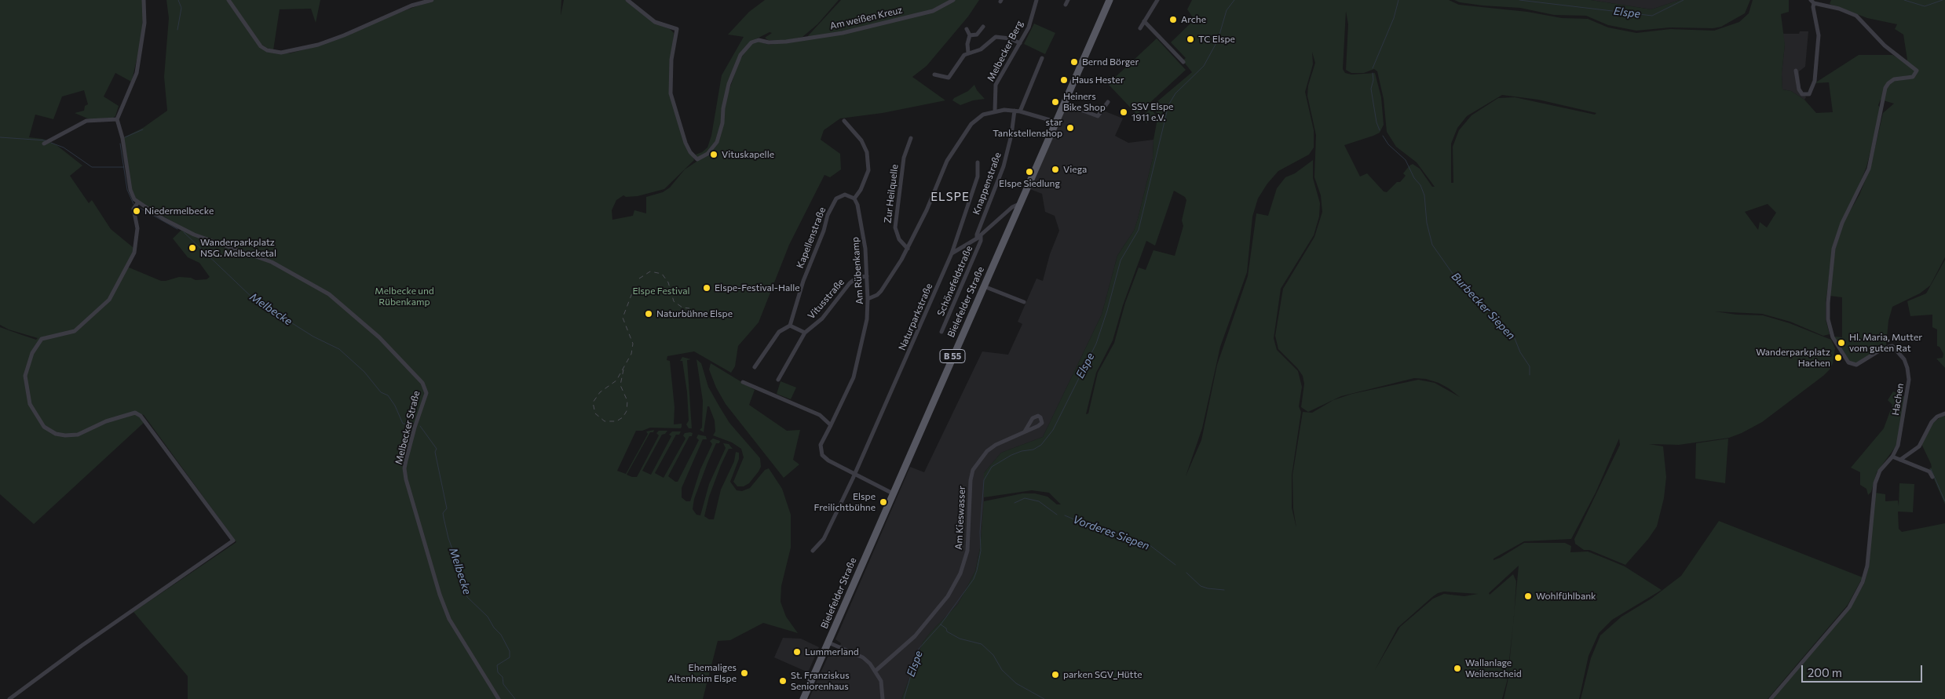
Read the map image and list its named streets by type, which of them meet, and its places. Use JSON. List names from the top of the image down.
{
  "streets": {
    "main road": ["Bielefelder Straße", "B 55"],
    "street": [
      "Am weißen Kreuz",
      "Melbecker Berg",
      "Knappenstraße",
      "Zur Heilquelle",
      "Kapellenstraße",
      "Am Rübenkamp",
      "Schönefeldstraße",
      "Vitusstraße",
      "Naturparkstraße",
      "Hachen",
      "Melbecker Straße",
      "Am Kieswasser"
    ]
  },
  "crossings": [
    ["Knappenstraße", "Schönefeldstraße"],
    ["Kapellenstraße", "Am Rübenkamp"],
    ["Am Rübenkamp", "Vitusstraße"],
    ["Am Rübenkamp", "Naturparkstraße"]
  ],
  "districts": ["ELSPE"],
  "water": [
    "Elspe",
    "Burbecker Siepen",
    "Melbecke",
    "Vorderes Siepen"
  ],
  "parks": ["Melbecke und Rübenkamp", "Elspe Festival"],
  "places": [
    "Arche",
    "TC Elspe",
    "Bernd Börger",
    "Haus Hester",
    "Heiners Bike Shop",
    "SSV Elspe 1911 e.V.",
    "star Tankstellenshop",
    "Vituskapelle",
    "Viega",
    "Elspe Siedlung",
    "Niedermelbecke",
    "Wanderparkplatz NSG. Melbecketal",
    "Elspe-Festival-Halle",
    "Naturbühne Elspe",
    "Hl. Maria, Mutter vom guten Rat",
    "Wanderparkplatz Hachen",
    "Elspe Freilichtbühne",
    "Wohlfühlbank",
    "Lummerland",
    "Wallanlage Weilenscheid",
    "Ehemaliges Altenheim Elspe",
    "parken SGV_Hütte",
    "St. Franziskus Seniorenhaus"
  ],
  "scale_bar": "200 m"
}
